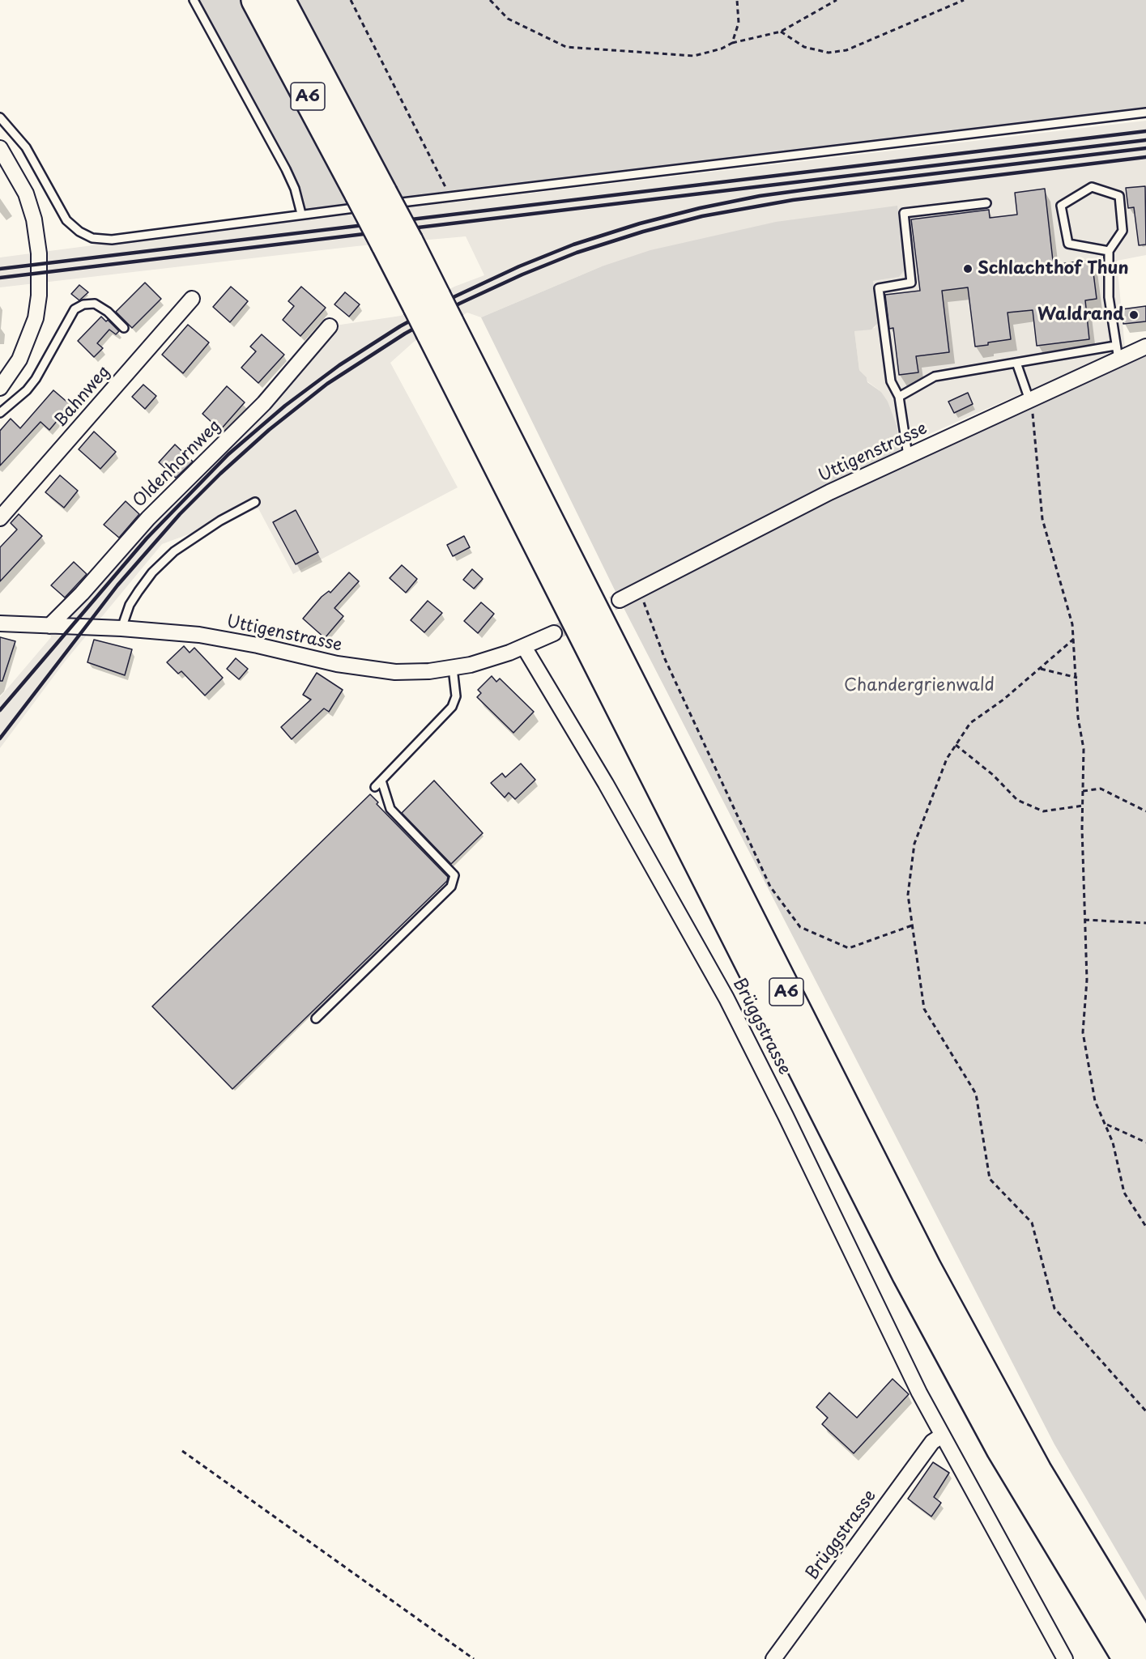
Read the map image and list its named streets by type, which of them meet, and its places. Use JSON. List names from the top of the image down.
{
  "streets": {
    "highway": ["A6"],
    "street": [
      "Bahnweg",
      "Uttigenstrasse",
      "Oldenhornweg",
      "Brüggstrasse"
    ]
  },
  "crossings": [
    ["Uttigenstrasse", "Oldenhornweg"],
    ["Uttigenstrasse", "Brüggstrasse"]
  ],
  "parks": ["Chandergrienwald"],
  "places": ["Schlachthof Thun", "Waldrand"]
}
